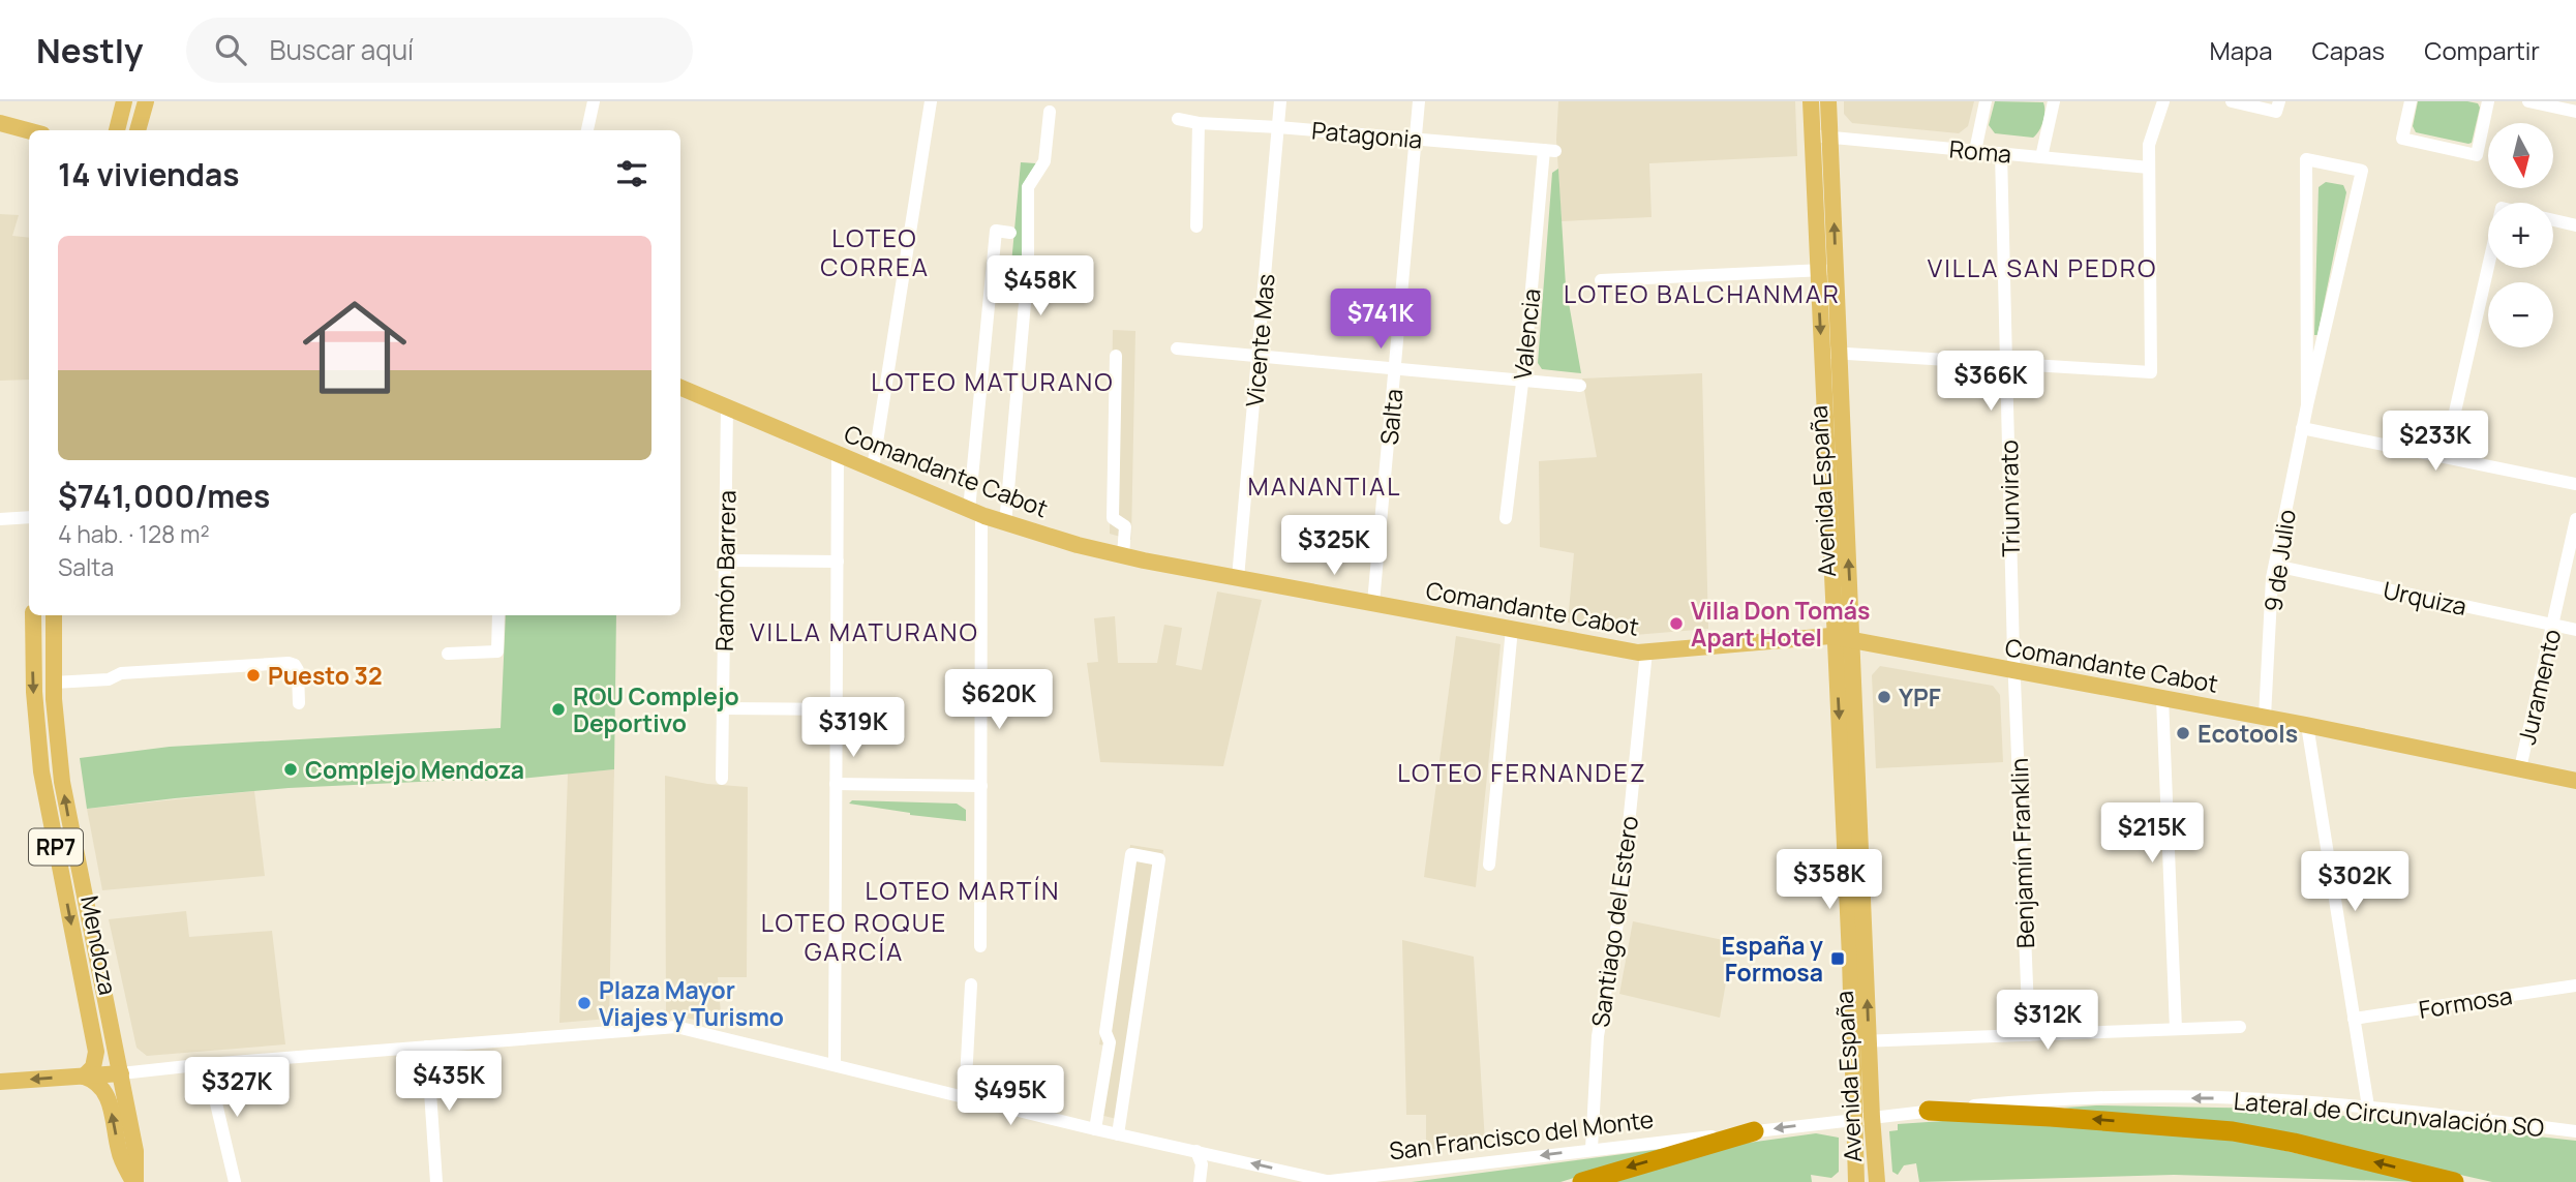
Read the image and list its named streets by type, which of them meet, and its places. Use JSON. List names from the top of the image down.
{
  "streets": {
    "main road": [
      "Comandante Cabot",
      "Avenida España",
      "RP7",
      "Mendoza",
      "San Francisco del Monte"
    ],
    "street": [
      "Patagonia",
      "Roma",
      "Valencia",
      "Vicente Mas",
      "Salta",
      "Triunvirato",
      "9 de Julio",
      "Ramón Barrera",
      "Urquiza",
      "Juramento",
      "Benjamín Franklin",
      "Santiago del Estero",
      "Formosa",
      "Lateral de Circunvalación SO"
    ]
  },
  "crossings": [
    ["Patagonia", "Valencia"],
    ["Patagonia", "Vicente Mas"],
    ["Patagonia", "Salta"],
    ["Roma", "Avenida España"],
    ["Roma", "Triunvirato"],
    ["Vicente Mas", "Comandante Cabot"],
    ["Salta", "Comandante Cabot"],
    ["Comandante Cabot", "Avenida España"],
    ["Comandante Cabot", "Triunvirato"],
    ["Comandante Cabot", "9 de Julio"],
    ["Comandante Cabot", "Ramón Barrera"],
    ["Comandante Cabot", "Juramento"],
    ["Comandante Cabot", "Benjamín Franklin"],
    ["Comandante Cabot", "Santiago del Estero"],
    ["Avenida España", "Lateral de Circunvalación SO"],
    ["Avenida España", "San Francisco del Monte"],
    ["Triunvirato", "Benjamín Franklin"],
    ["9 de Julio", "Urquiza"],
    ["Urquiza", "Juramento"],
    ["Santiago del Estero", "San Francisco del Monte"],
    ["Mendoza", "San Francisco del Monte"],
    ["Lateral de Circunvalación SO", "San Francisco del Monte"]
  ],
  "districts": [
    "LOTEO CORREA",
    "VILLA SAN PEDRO",
    "LOTEO BALCHANMAR",
    "LOTEO MATURANO",
    "MANANTIAL",
    "VILLA MATURANO",
    "LOTEO FERNANDEZ",
    "LOTEO MARTÍN",
    "LOTEO ROQUE GARCÍA"
  ],
  "places": {
    "other": [
      "Villa Don Tomás Apart Hotel",
      "Puesto 32",
      "YPF",
      "ROU Complejo Deportivo",
      "Ecotools",
      "Complejo Mendoza",
      "Plaza Mayor Viajes y Turismo"
    ],
    "transit": ["España y Formosa"]
  },
  "north": "bottom",
  "page": {
    "header": "Nestly",
    "search": "Buscar aquí",
    "nav": ["Mapa", "Capas", "Compartir"],
    "map_buttons": ["+", "−"],
    "heading": "14 viviendas",
    "list": [
      {
        "name": "$741,000/mes",
        "note": "4 hab. · 128 m² · Salta"
      }
    ],
    "price": [
      "$458K",
      "$741K",
      "$366K",
      "$233K",
      "$325K",
      "$620K",
      "$319K",
      "$215K",
      "$358K",
      "$302K",
      "$312K",
      "$435K",
      "$327K",
      "$495K"
    ]
  }
}
